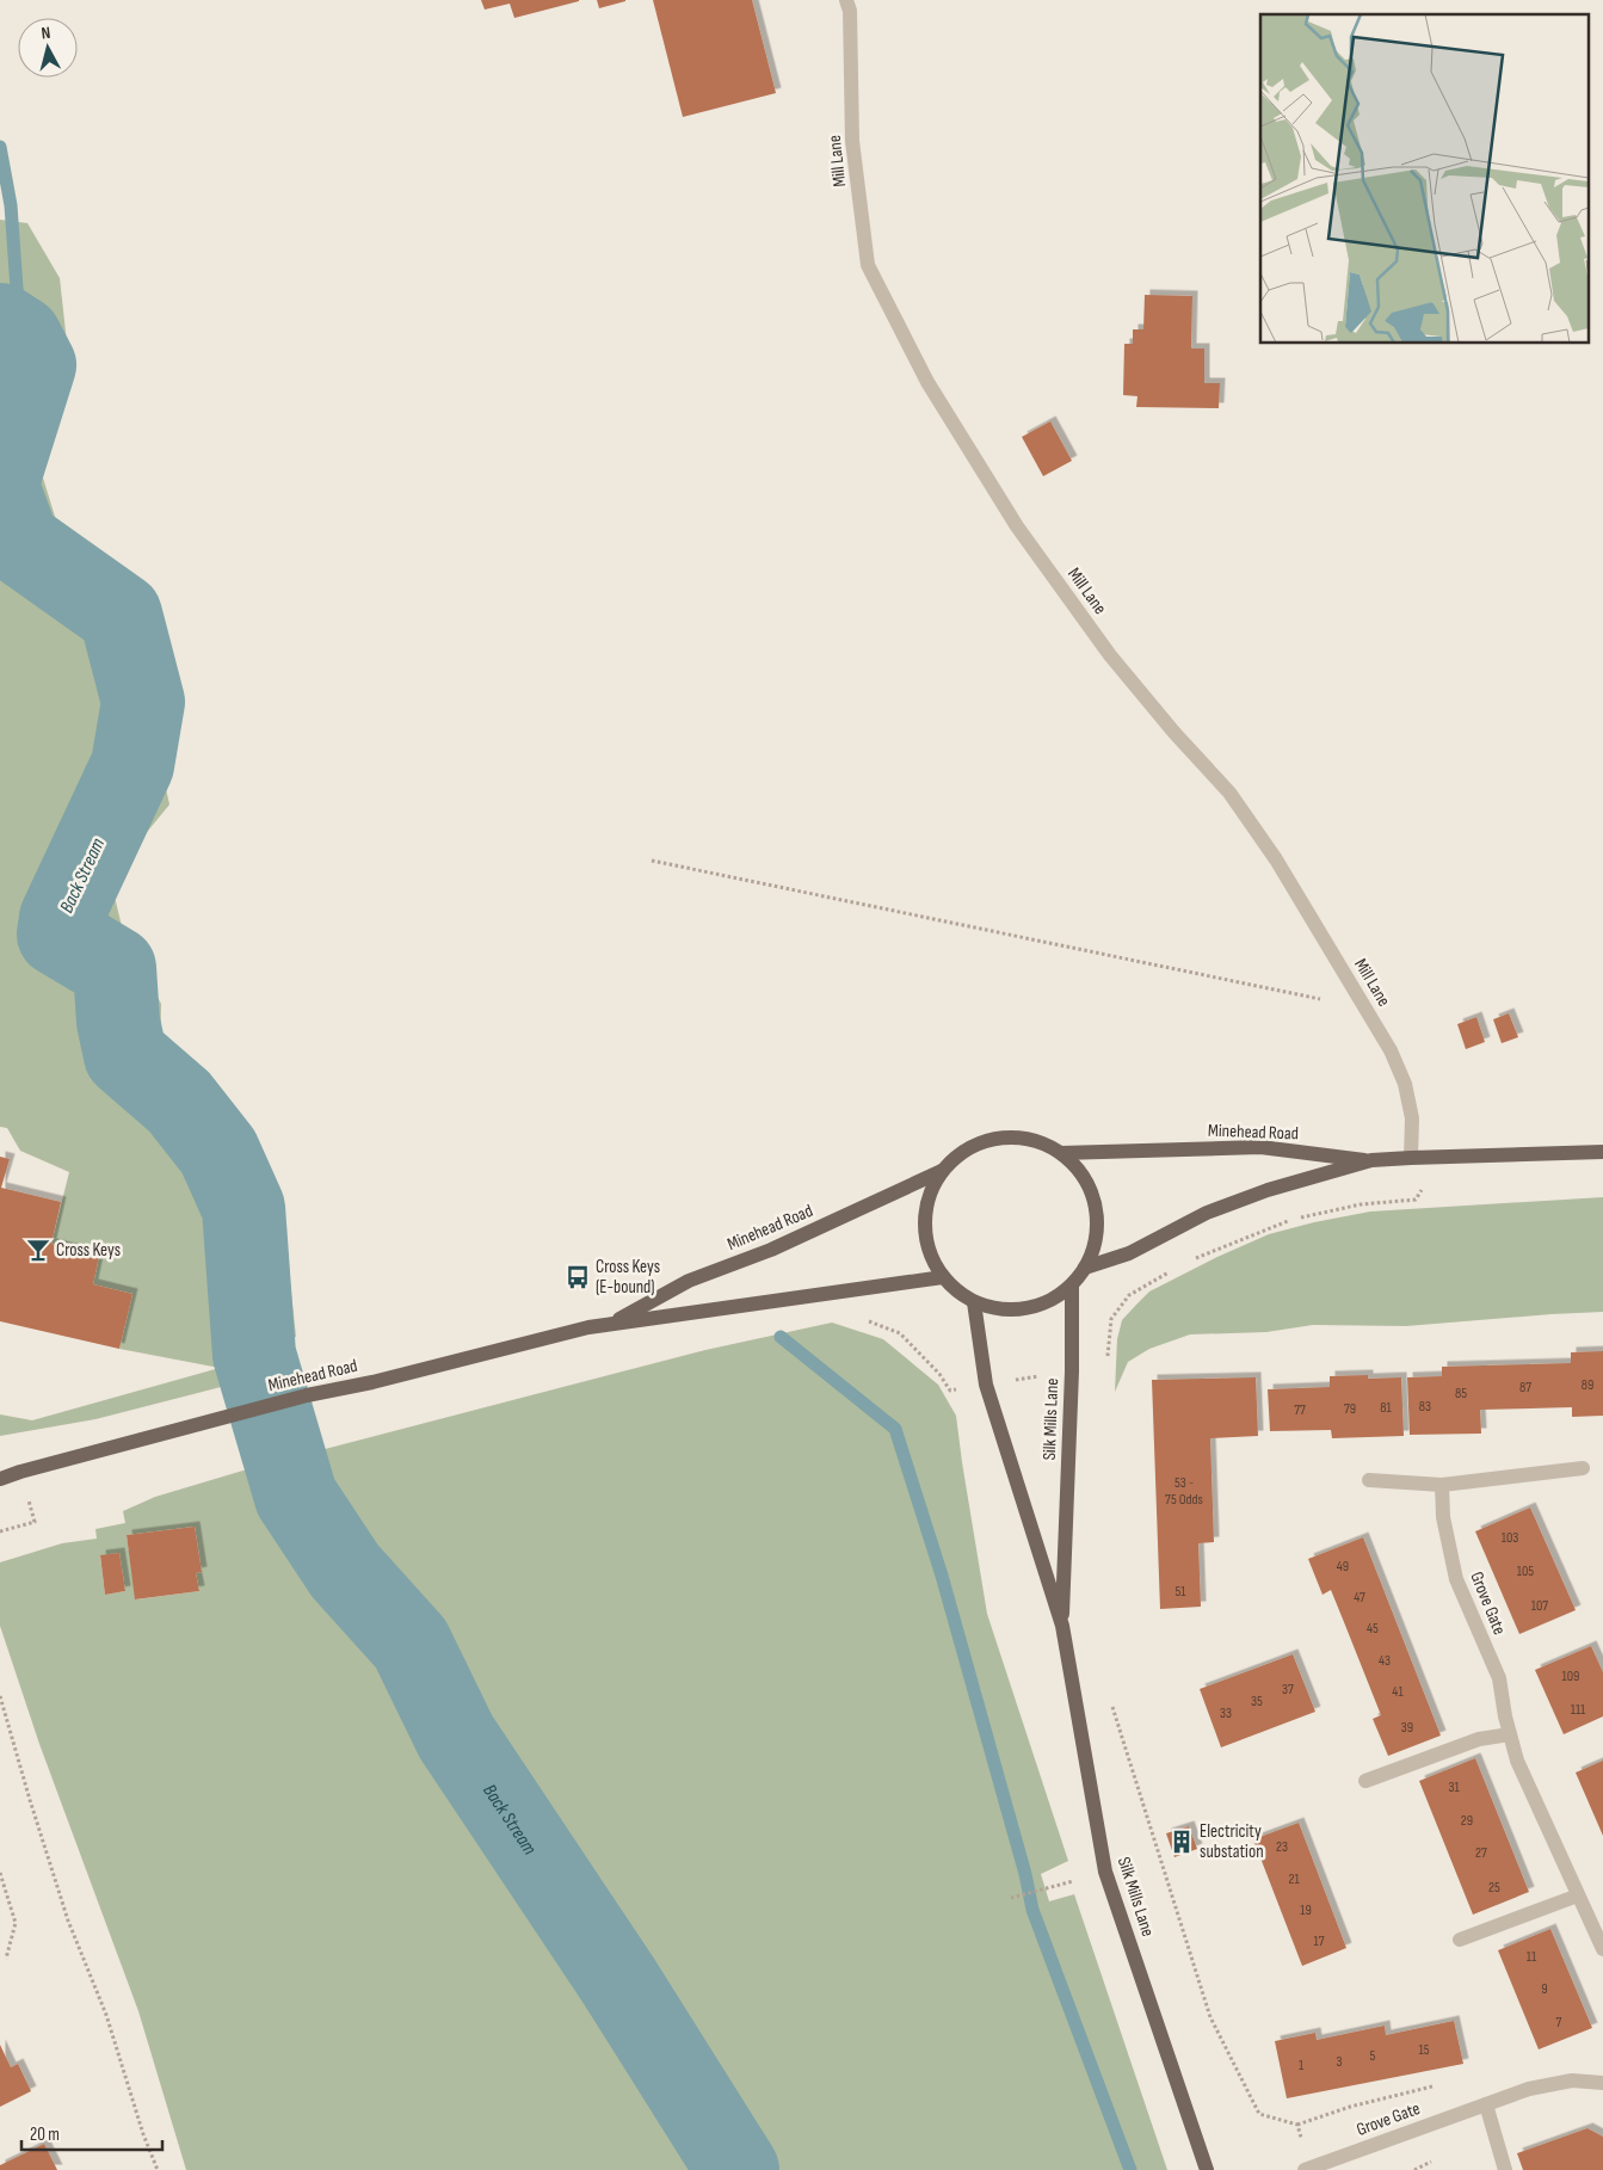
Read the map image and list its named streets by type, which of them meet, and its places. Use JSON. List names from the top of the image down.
{
  "streets": {
    "main road": ["Minehead Road", "Silk Mills Lane"],
    "street": ["Mill Lane", "Grove Gate"]
  },
  "crossings": [
    ["Mill Lane", "Minehead Road"],
    ["Minehead Road", "Silk Mills Lane"]
  ],
  "water": ["Back Stream"],
  "places": {
    "bar": ["Cross Keys"],
    "bus stop": ["Cross Keys (E-bound)"],
    "building": ["Electricity substation"]
  },
  "house_numbers": [
    "89",
    "87",
    "85",
    "83",
    "81",
    "79",
    "77",
    "53 - 75 Odds",
    "103",
    "49",
    "105",
    "51",
    "47",
    "107",
    "45",
    "43",
    "109",
    "37",
    "41",
    "35",
    "111",
    "33",
    "39",
    "31",
    "29",
    "23",
    "27",
    "21",
    "25",
    "19",
    "17",
    "11",
    "9",
    "7",
    "15",
    "5",
    "3",
    "1"
  ],
  "scale_bar": "20 m",
  "north": "top"
}
